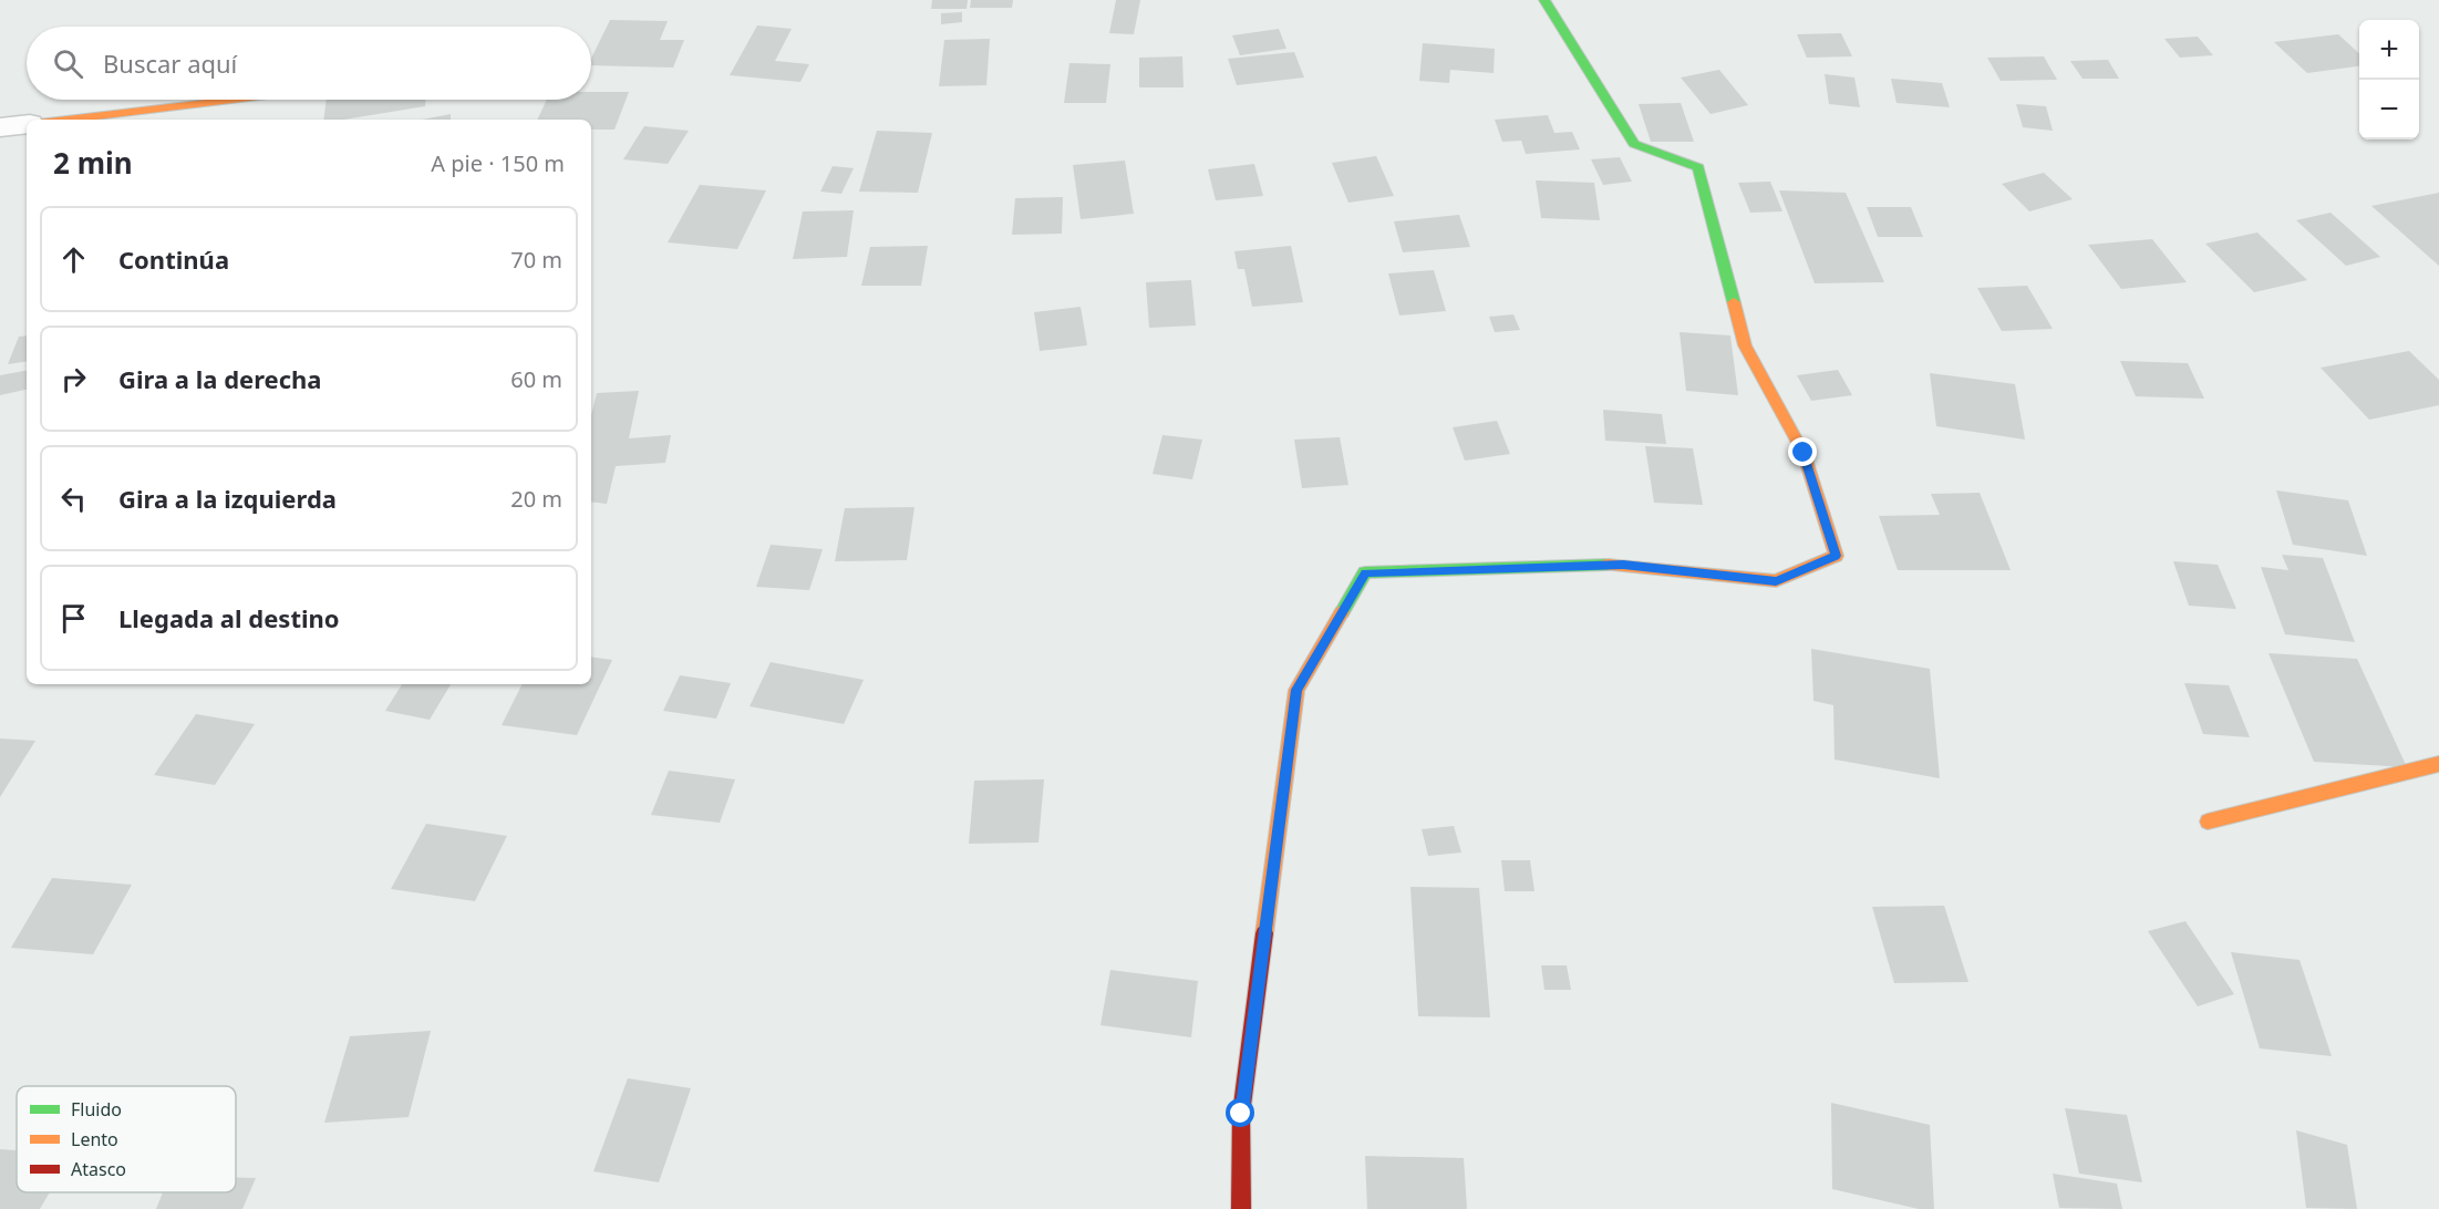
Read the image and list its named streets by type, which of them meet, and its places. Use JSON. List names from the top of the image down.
{
  "legend": ["Fluido", "Lento", "Atasco"],
  "page": {
    "map_buttons": ["+", "−"],
    "search": "Buscar aquí",
    "heading": ["2 min", "A pie · 150 m"],
    "list": [
      ["Continúa", "70 m"],
      ["Gira a la derecha", "60 m"],
      ["Gira a la izquierda", "20 m"],
      "Llegada al destino"
    ]
  }
}
